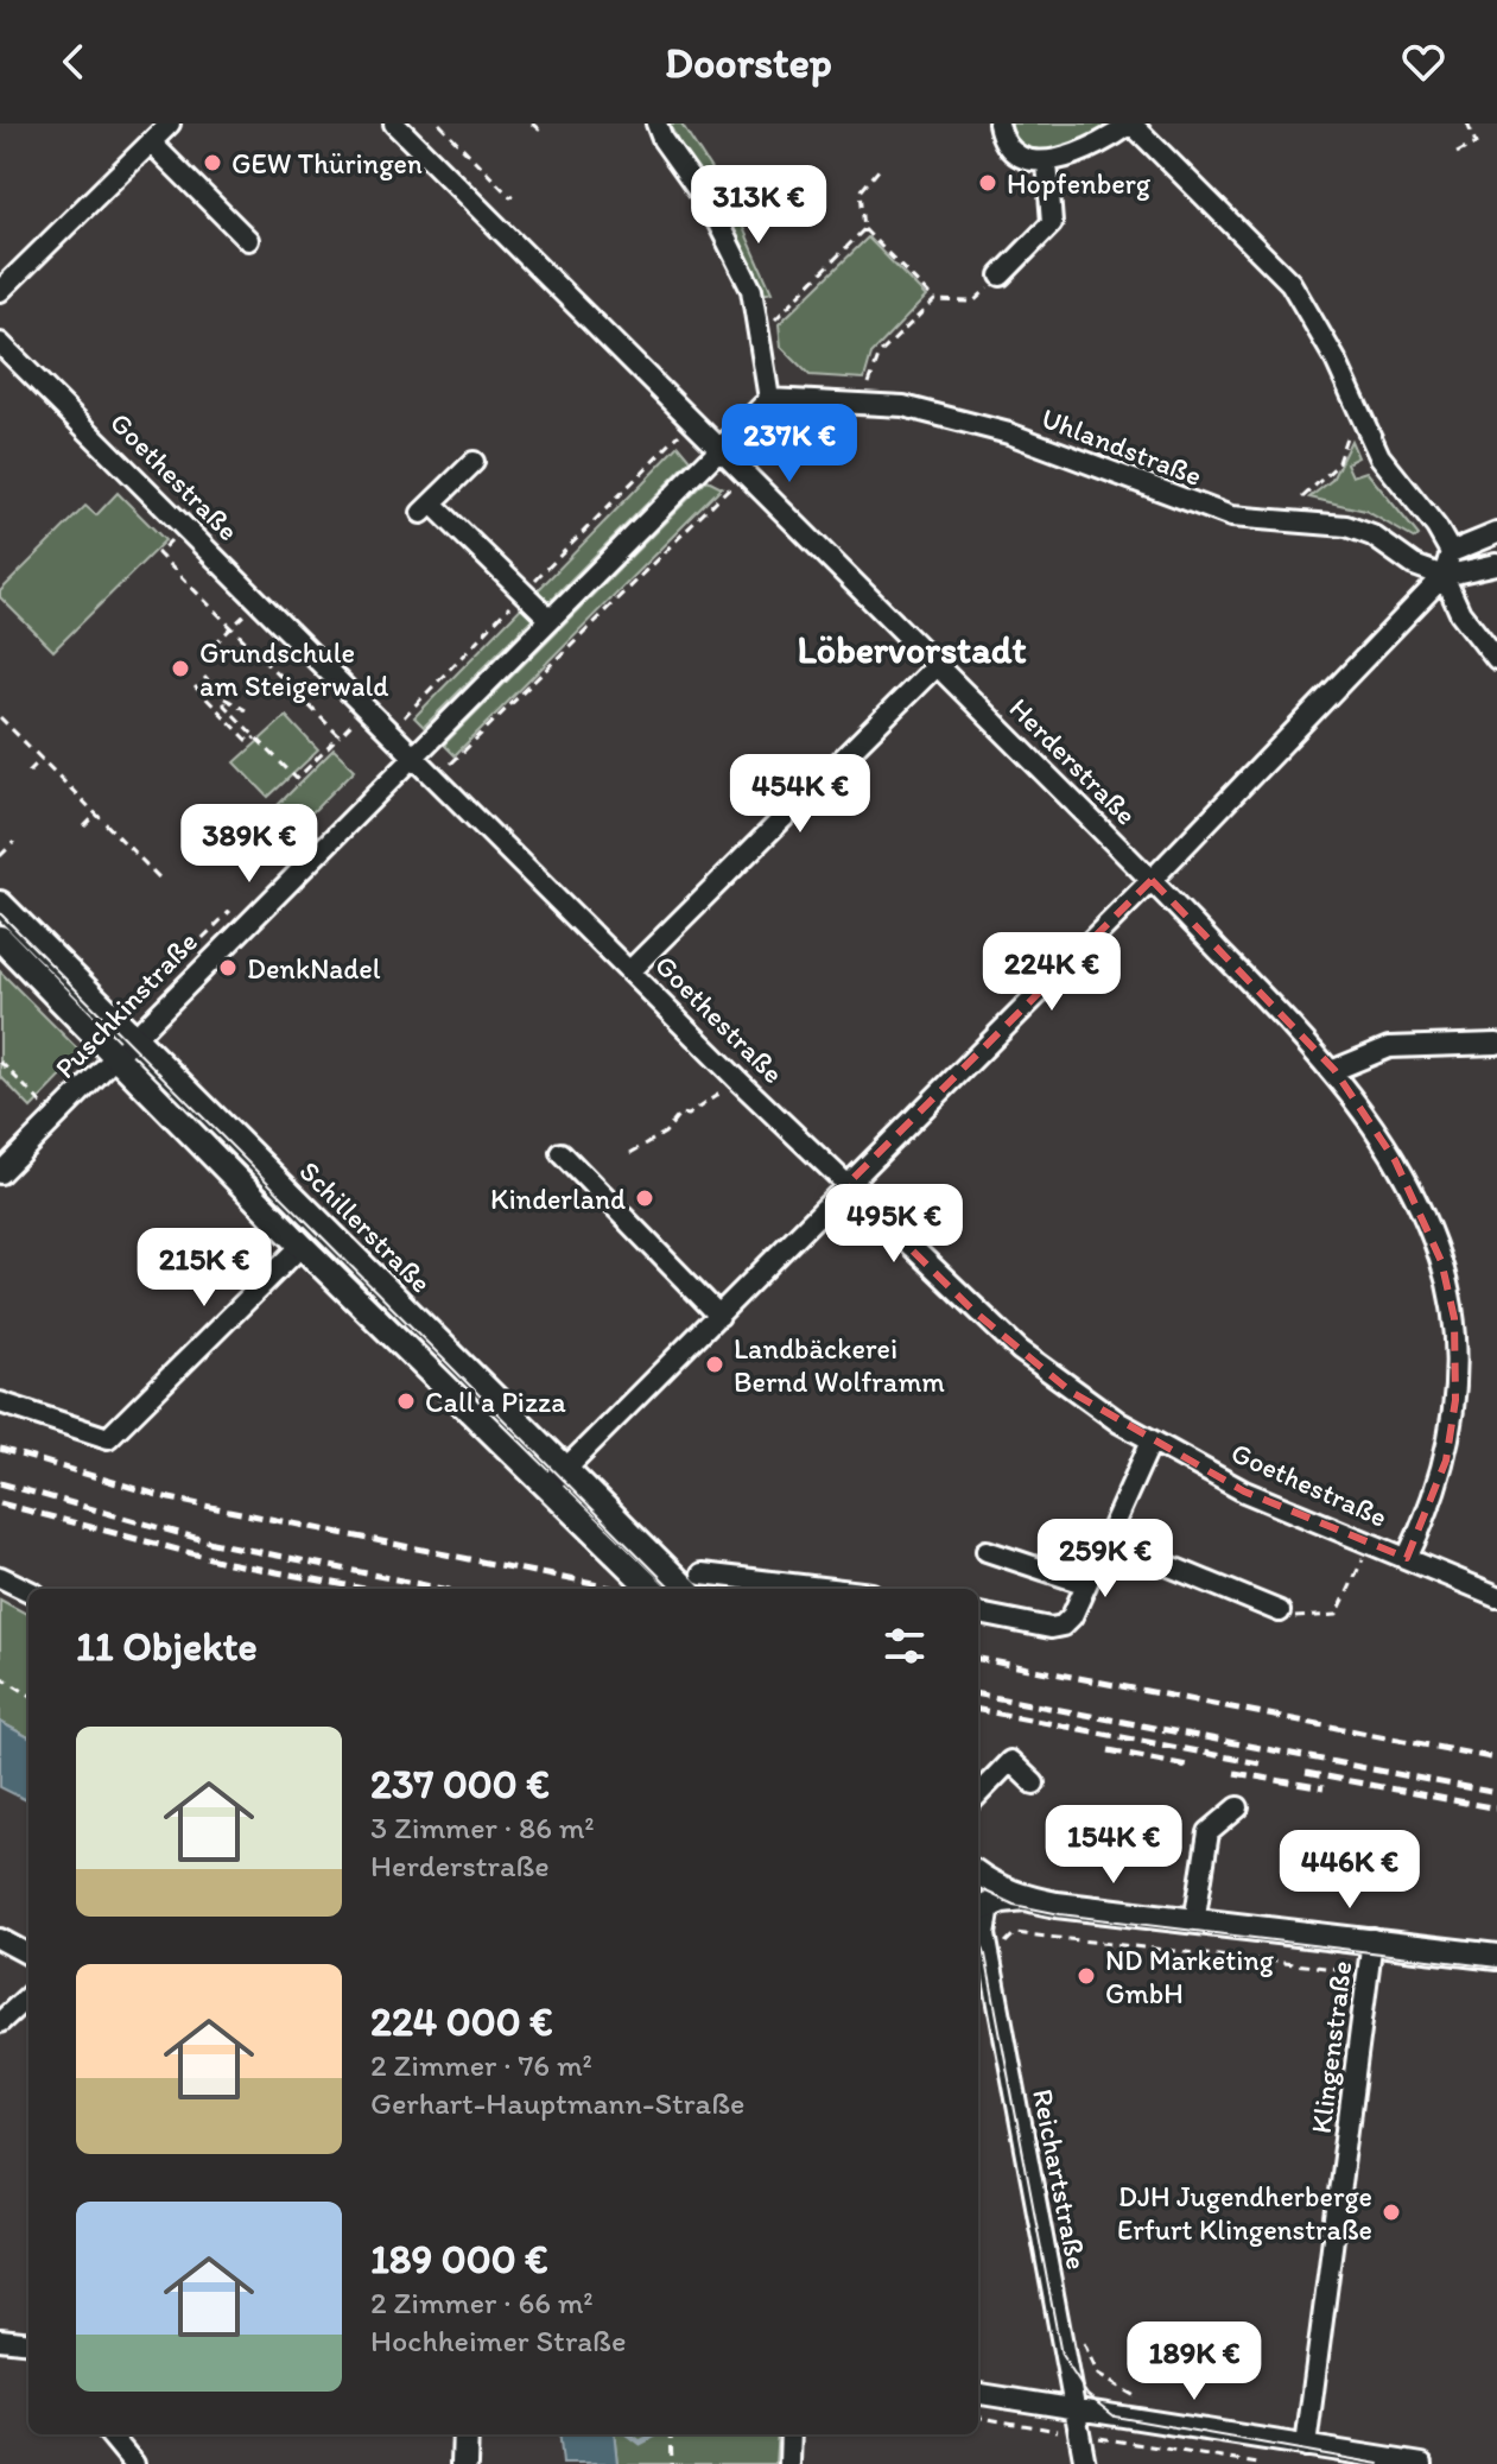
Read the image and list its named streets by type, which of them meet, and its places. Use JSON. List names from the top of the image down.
{
  "streets": {
    "main road": ["Schillerstraße"],
    "street": [
      "Uhlandstraße",
      "Goethestraße",
      "Herderstraße",
      "Puschkinstraße",
      "Klingenstraße",
      "Reichartstraße"
    ]
  },
  "crossings": [
    ["Uhlandstraße", "Puschkinstraße"],
    ["Goethestraße", "Herderstraße"],
    ["Goethestraße", "Puschkinstraße"],
    ["Herderstraße", "Puschkinstraße"],
    ["Puschkinstraße", "Schillerstraße"]
  ],
  "districts": ["Löbervorstadt"],
  "places": [
    "GEW Thüringen",
    "Hopfenberg",
    "Grundschule am Steigerwald",
    "DenkNadel",
    "Kinderland",
    "Landbäckerei Bernd Wolframm",
    "Call a Pizza",
    "ND Marketing GmbH",
    "DJH Jugendherberge Erfurt Klingenstraße"
  ],
  "page": {
    "header": "Doorstep",
    "price": [
      "313K €",
      "237K €",
      "454K €",
      "389K €",
      "224K €",
      "495K €",
      "215K €",
      "259K €",
      "154K €",
      "446K €",
      "189K €"
    ],
    "heading": "11 Objekte",
    "list": [
      {
        "name": "237 000 €",
        "note": "3 Zimmer · 86 m² · Herderstraße"
      },
      {
        "name": "224 000 €",
        "note": "2 Zimmer · 76 m² · Gerhart-Hauptmann-Straße"
      },
      {
        "name": "189 000 €",
        "note": "2 Zimmer · 66 m² · Hochheimer Straße"
      }
    ]
  }
}
